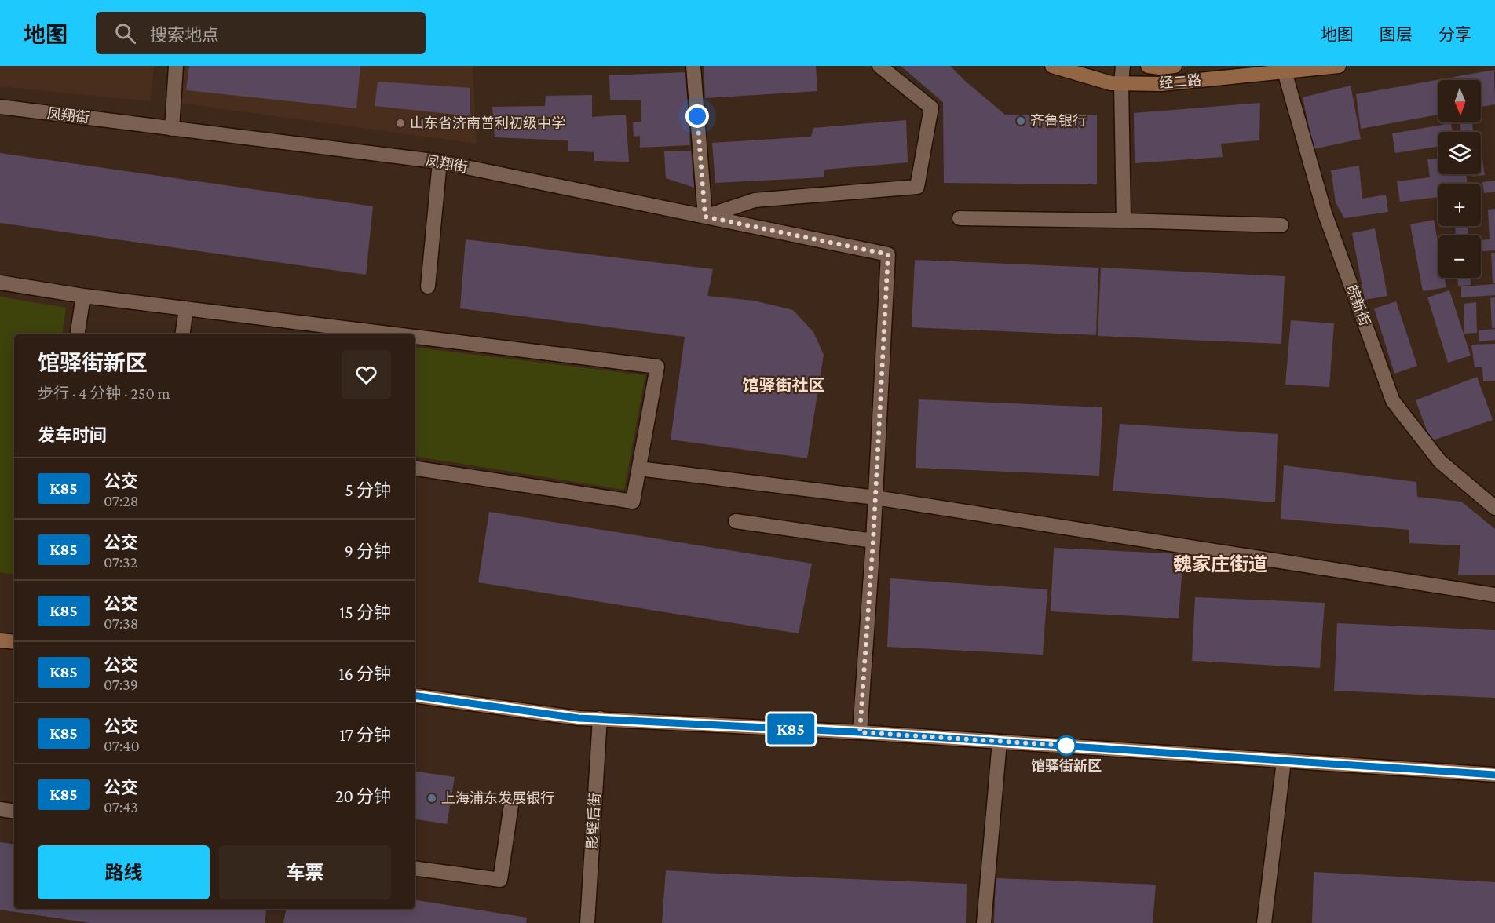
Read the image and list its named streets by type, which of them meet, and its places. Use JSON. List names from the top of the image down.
{
  "streets": {
    "main road": ["经二路"],
    "street": ["凤翔街", "皖新街", "影壁后街"]
  },
  "crossings": [
    ["经二路", "皖新街"]
  ],
  "districts": ["馆驿街社区", "魏家庄街道"],
  "places": [
    "齐鲁银行",
    "山东省济南普利初级中学",
    "馆驿街新区",
    "上海浦东发展银行"
  ],
  "lines": ["bus line K85"],
  "north": "bottom",
  "page": {
    "header": "地图",
    "search": "搜索地点",
    "nav": ["地图", "图层", "分享"],
    "on_map": "K85",
    "map_buttons": ["+", "−"],
    "heading": [
      ["馆驿街新区", "步行 · 4 分钟 · 250 m"],
      "发车时间"
    ],
    "list": [
      {
        "mark": "K85",
        "name": "公交",
        "note": "07:28",
        "value": "5 分钟"
      },
      {
        "mark": "K85",
        "name": "公交",
        "note": "07:32",
        "value": "9 分钟"
      },
      {
        "mark": "K85",
        "name": "公交",
        "note": "07:38",
        "value": "15 分钟"
      },
      {
        "mark": "K85",
        "name": "公交",
        "note": "07:39",
        "value": "16 分钟"
      },
      {
        "mark": "K85",
        "name": "公交",
        "note": "07:40",
        "value": "17 分钟"
      },
      {
        "mark": "K85",
        "name": "公交",
        "note": "07:43",
        "value": "20 分钟"
      }
    ],
    "buttons": ["路线", "车票"]
  }
}
